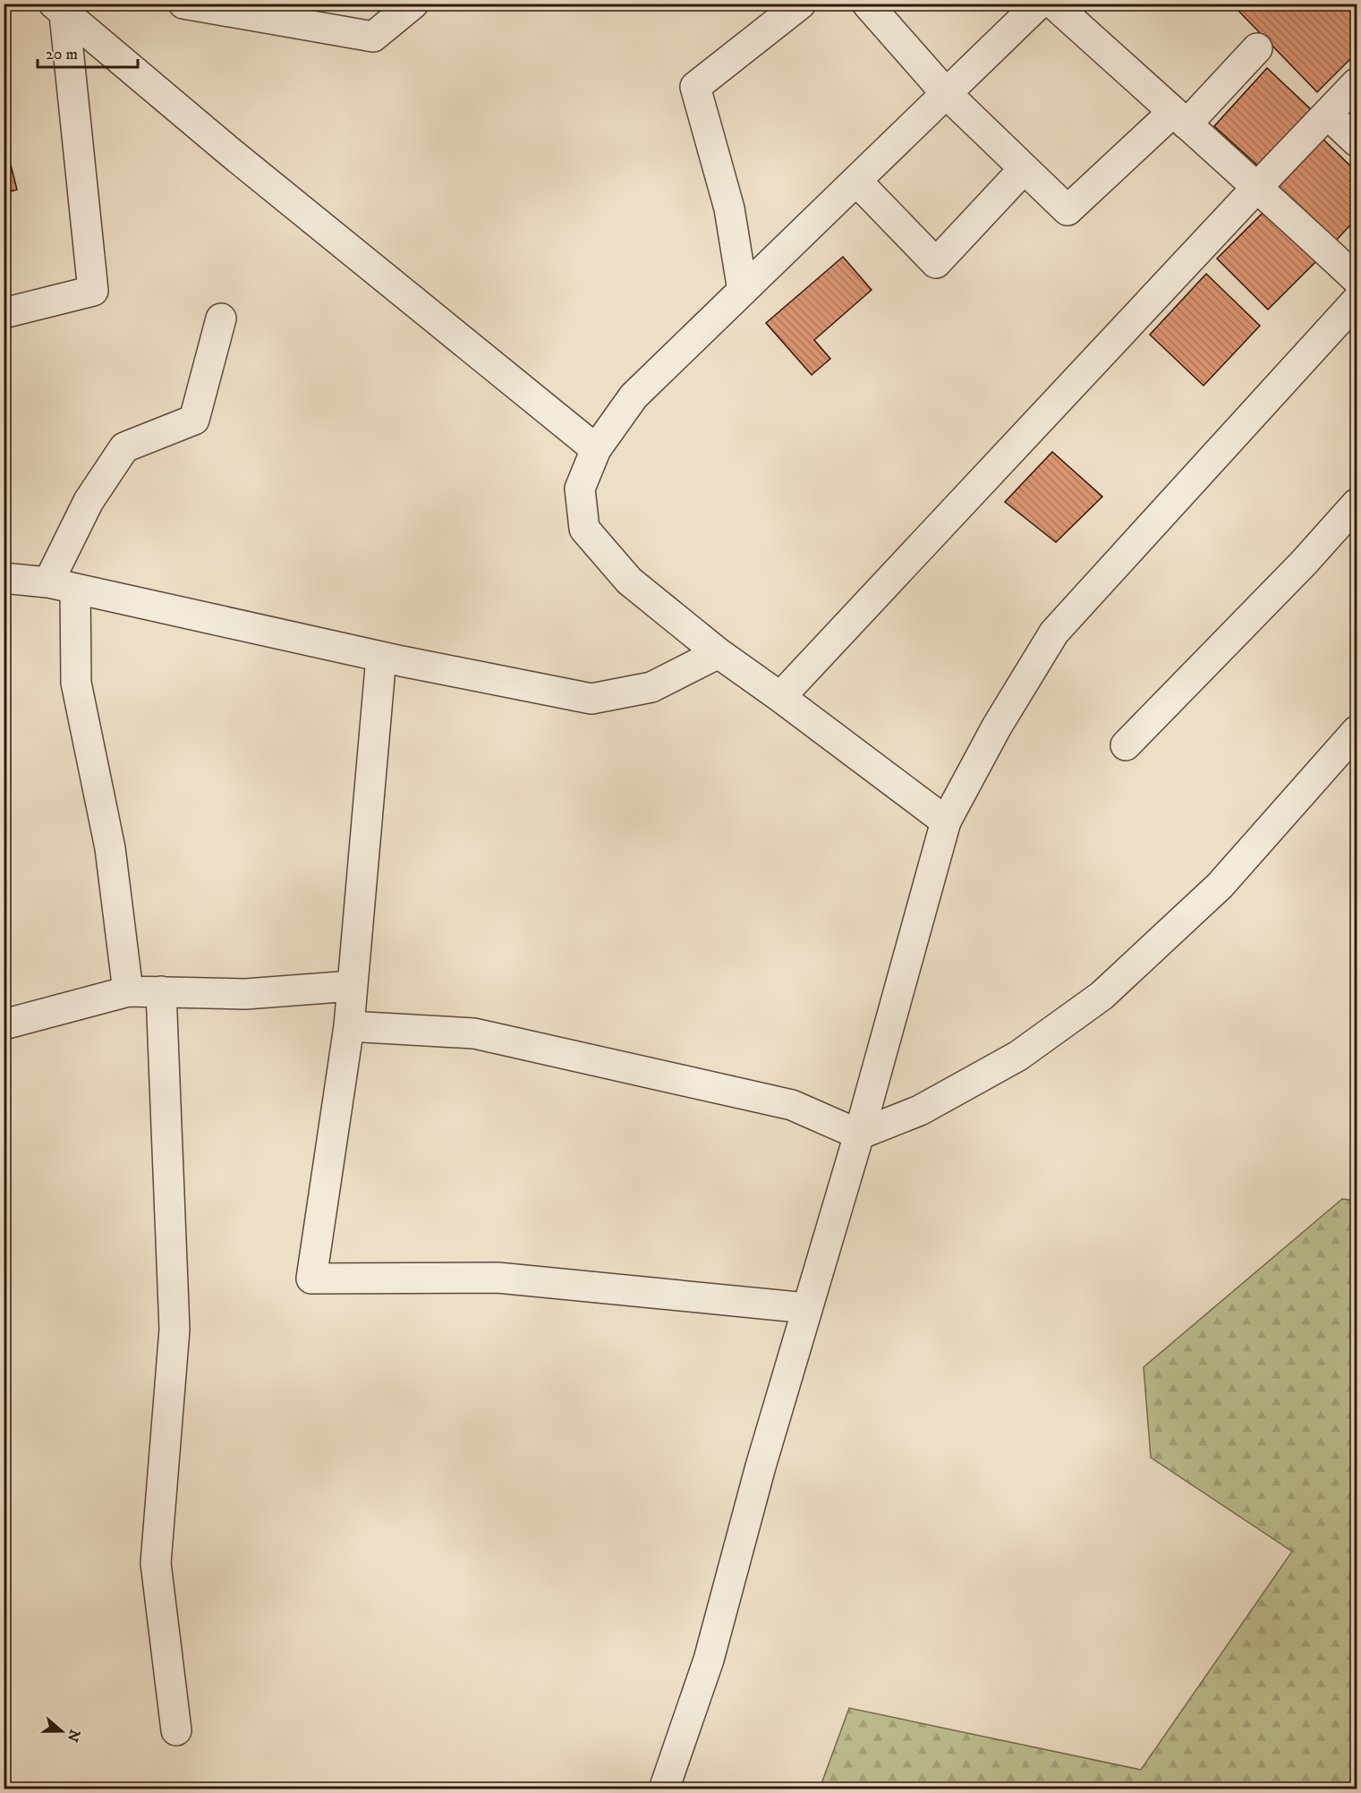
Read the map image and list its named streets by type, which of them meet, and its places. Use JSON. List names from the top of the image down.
{
  "scale_bar": "20 m",
  "north": "right"
}
